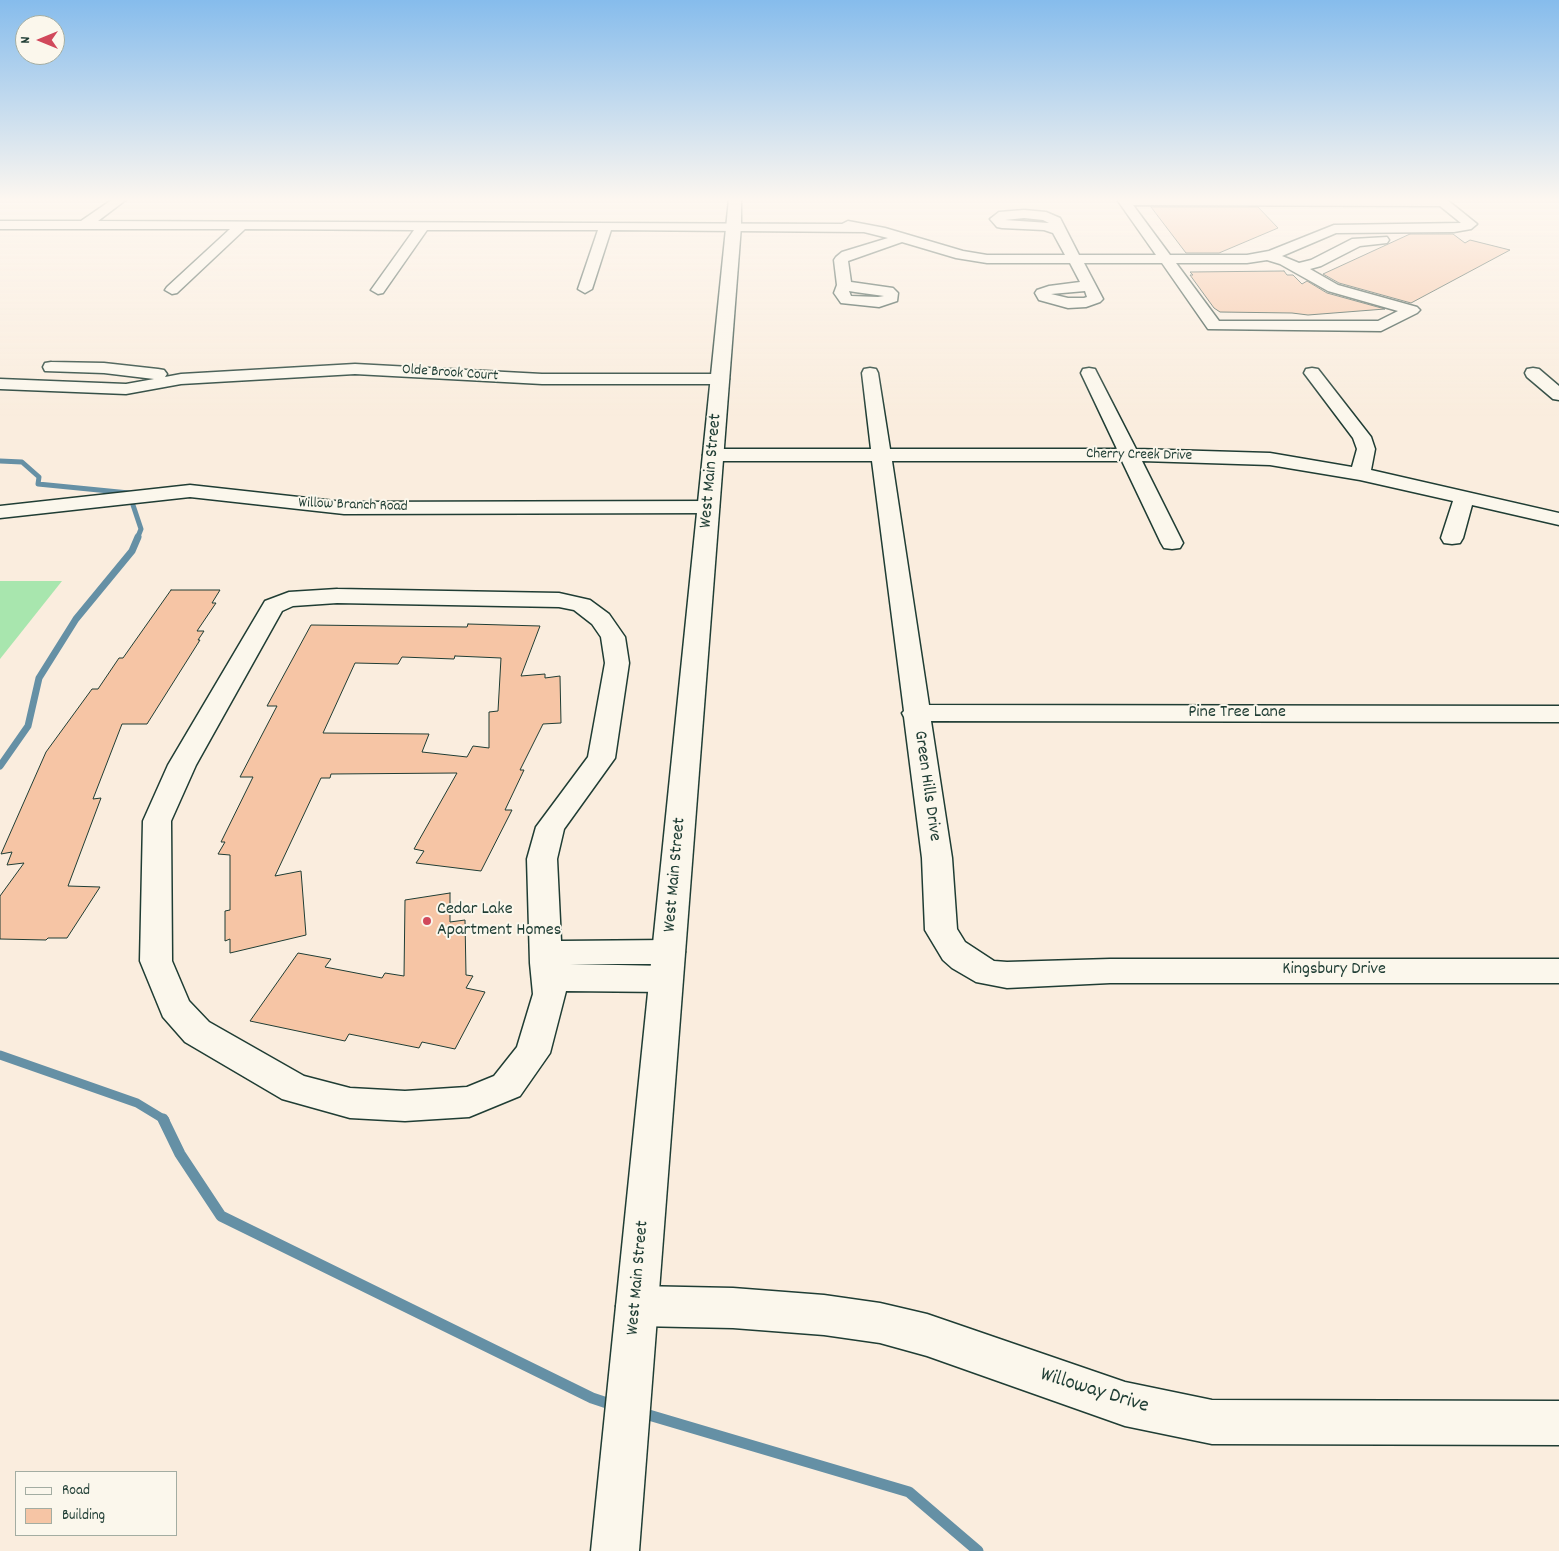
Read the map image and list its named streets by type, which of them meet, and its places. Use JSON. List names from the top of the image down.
{
  "streets": {
    "street": [
      "Olde Brook Court",
      "Cherry Creek Drive",
      "West Main Street",
      "Willow Branch Road",
      "Pine Tree Lane",
      "Green Hills Drive",
      "Kingsbury Drive",
      "Willoway Drive"
    ]
  },
  "crossings": [
    ["Olde Brook Court", "West Main Street"],
    ["Cherry Creek Drive", "West Main Street"],
    ["Cherry Creek Drive", "Green Hills Drive"],
    ["West Main Street", "Willow Branch Road"],
    ["West Main Street", "Willoway Drive"],
    ["Pine Tree Lane", "Green Hills Drive"],
    ["Green Hills Drive", "Kingsbury Drive"]
  ],
  "places": ["Cedar Lake Apartment Homes"],
  "legend": ["Road", "Building"],
  "north": "left"
}
